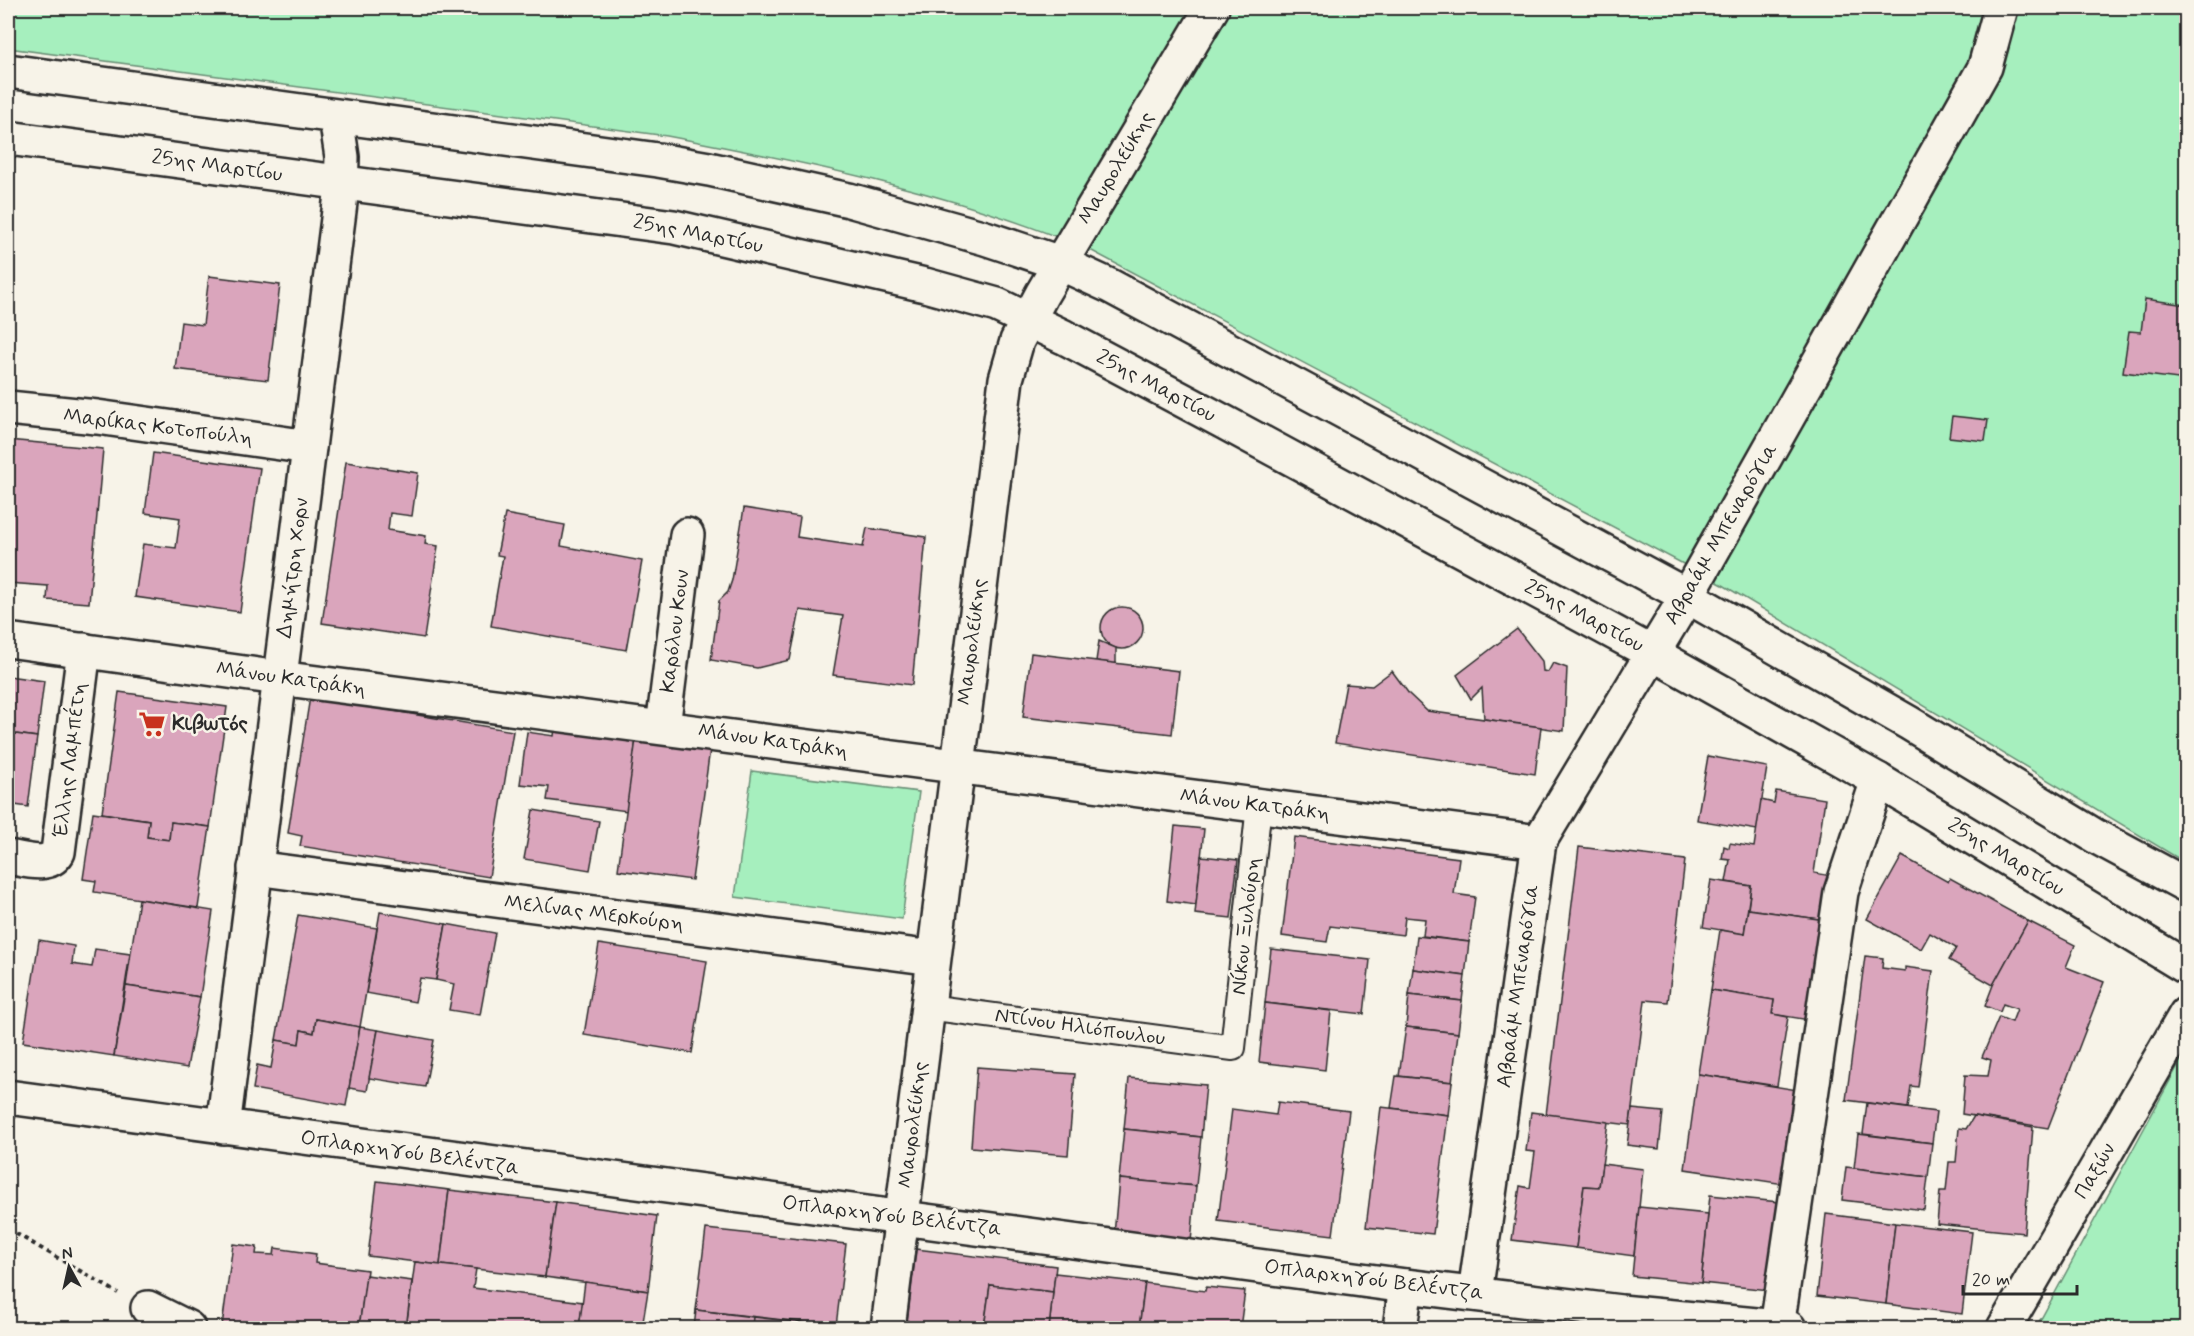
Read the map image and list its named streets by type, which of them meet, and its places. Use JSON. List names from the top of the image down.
{
  "streets": {
    "street": [
      "25ης Μαρτίου",
      "Μαυρολεύκης",
      "Μαρίκας Κοτοπούλη",
      "Αβραάμ Μπεναρόγια",
      "Δημήτρη Χορν",
      "Καρόλου Κουν",
      "Μάνου Κατράκη",
      "Έλλης Λαμπέτη",
      "Μελίνας Μερκούρη",
      "Νίκου Ξυλούρη",
      "Ντίνου Ηλιόπουλου",
      "Οπλαρχηγού Βελέντζα",
      "Παξών"
    ]
  },
  "crossings": [
    ["25ης Μαρτίου", "Μαυρολεύκης"],
    ["25ης Μαρτίου", "Αβραάμ Μπεναρόγια"],
    ["25ης Μαρτίου", "Δημήτρη Χορν"],
    ["Μαυρολεύκης", "Μάνου Κατράκη"],
    ["Μαυρολεύκης", "Μελίνας Μερκούρη"],
    ["Μαυρολεύκης", "Ντίνου Ηλιόπουλου"],
    ["Μαυρολεύκης", "Οπλαρχηγού Βελέντζα"],
    ["Μαρίκας Κοτοπούλη", "Δημήτρη Χορν"],
    ["Αβραάμ Μπεναρόγια", "Μάνου Κατράκη"],
    ["Αβραάμ Μπεναρόγια", "Οπλαρχηγού Βελέντζα"],
    ["Δημήτρη Χορν", "Μάνου Κατράκη"],
    ["Δημήτρη Χορν", "Μελίνας Μερκούρη"],
    ["Δημήτρη Χορν", "Οπλαρχηγού Βελέντζα"],
    ["Καρόλου Κουν", "Μάνου Κατράκη"],
    ["Μάνου Κατράκη", "Έλλης Λαμπέτη"],
    ["Μάνου Κατράκη", "Νίκου Ξυλούρη"],
    ["Νίκου Ξυλούρη", "Ντίνου Ηλιόπουλου"]
  ],
  "places": {
    "supermarket": ["Κιβωτός"]
  },
  "scale_bar": "20 m",
  "north": "top"
}
